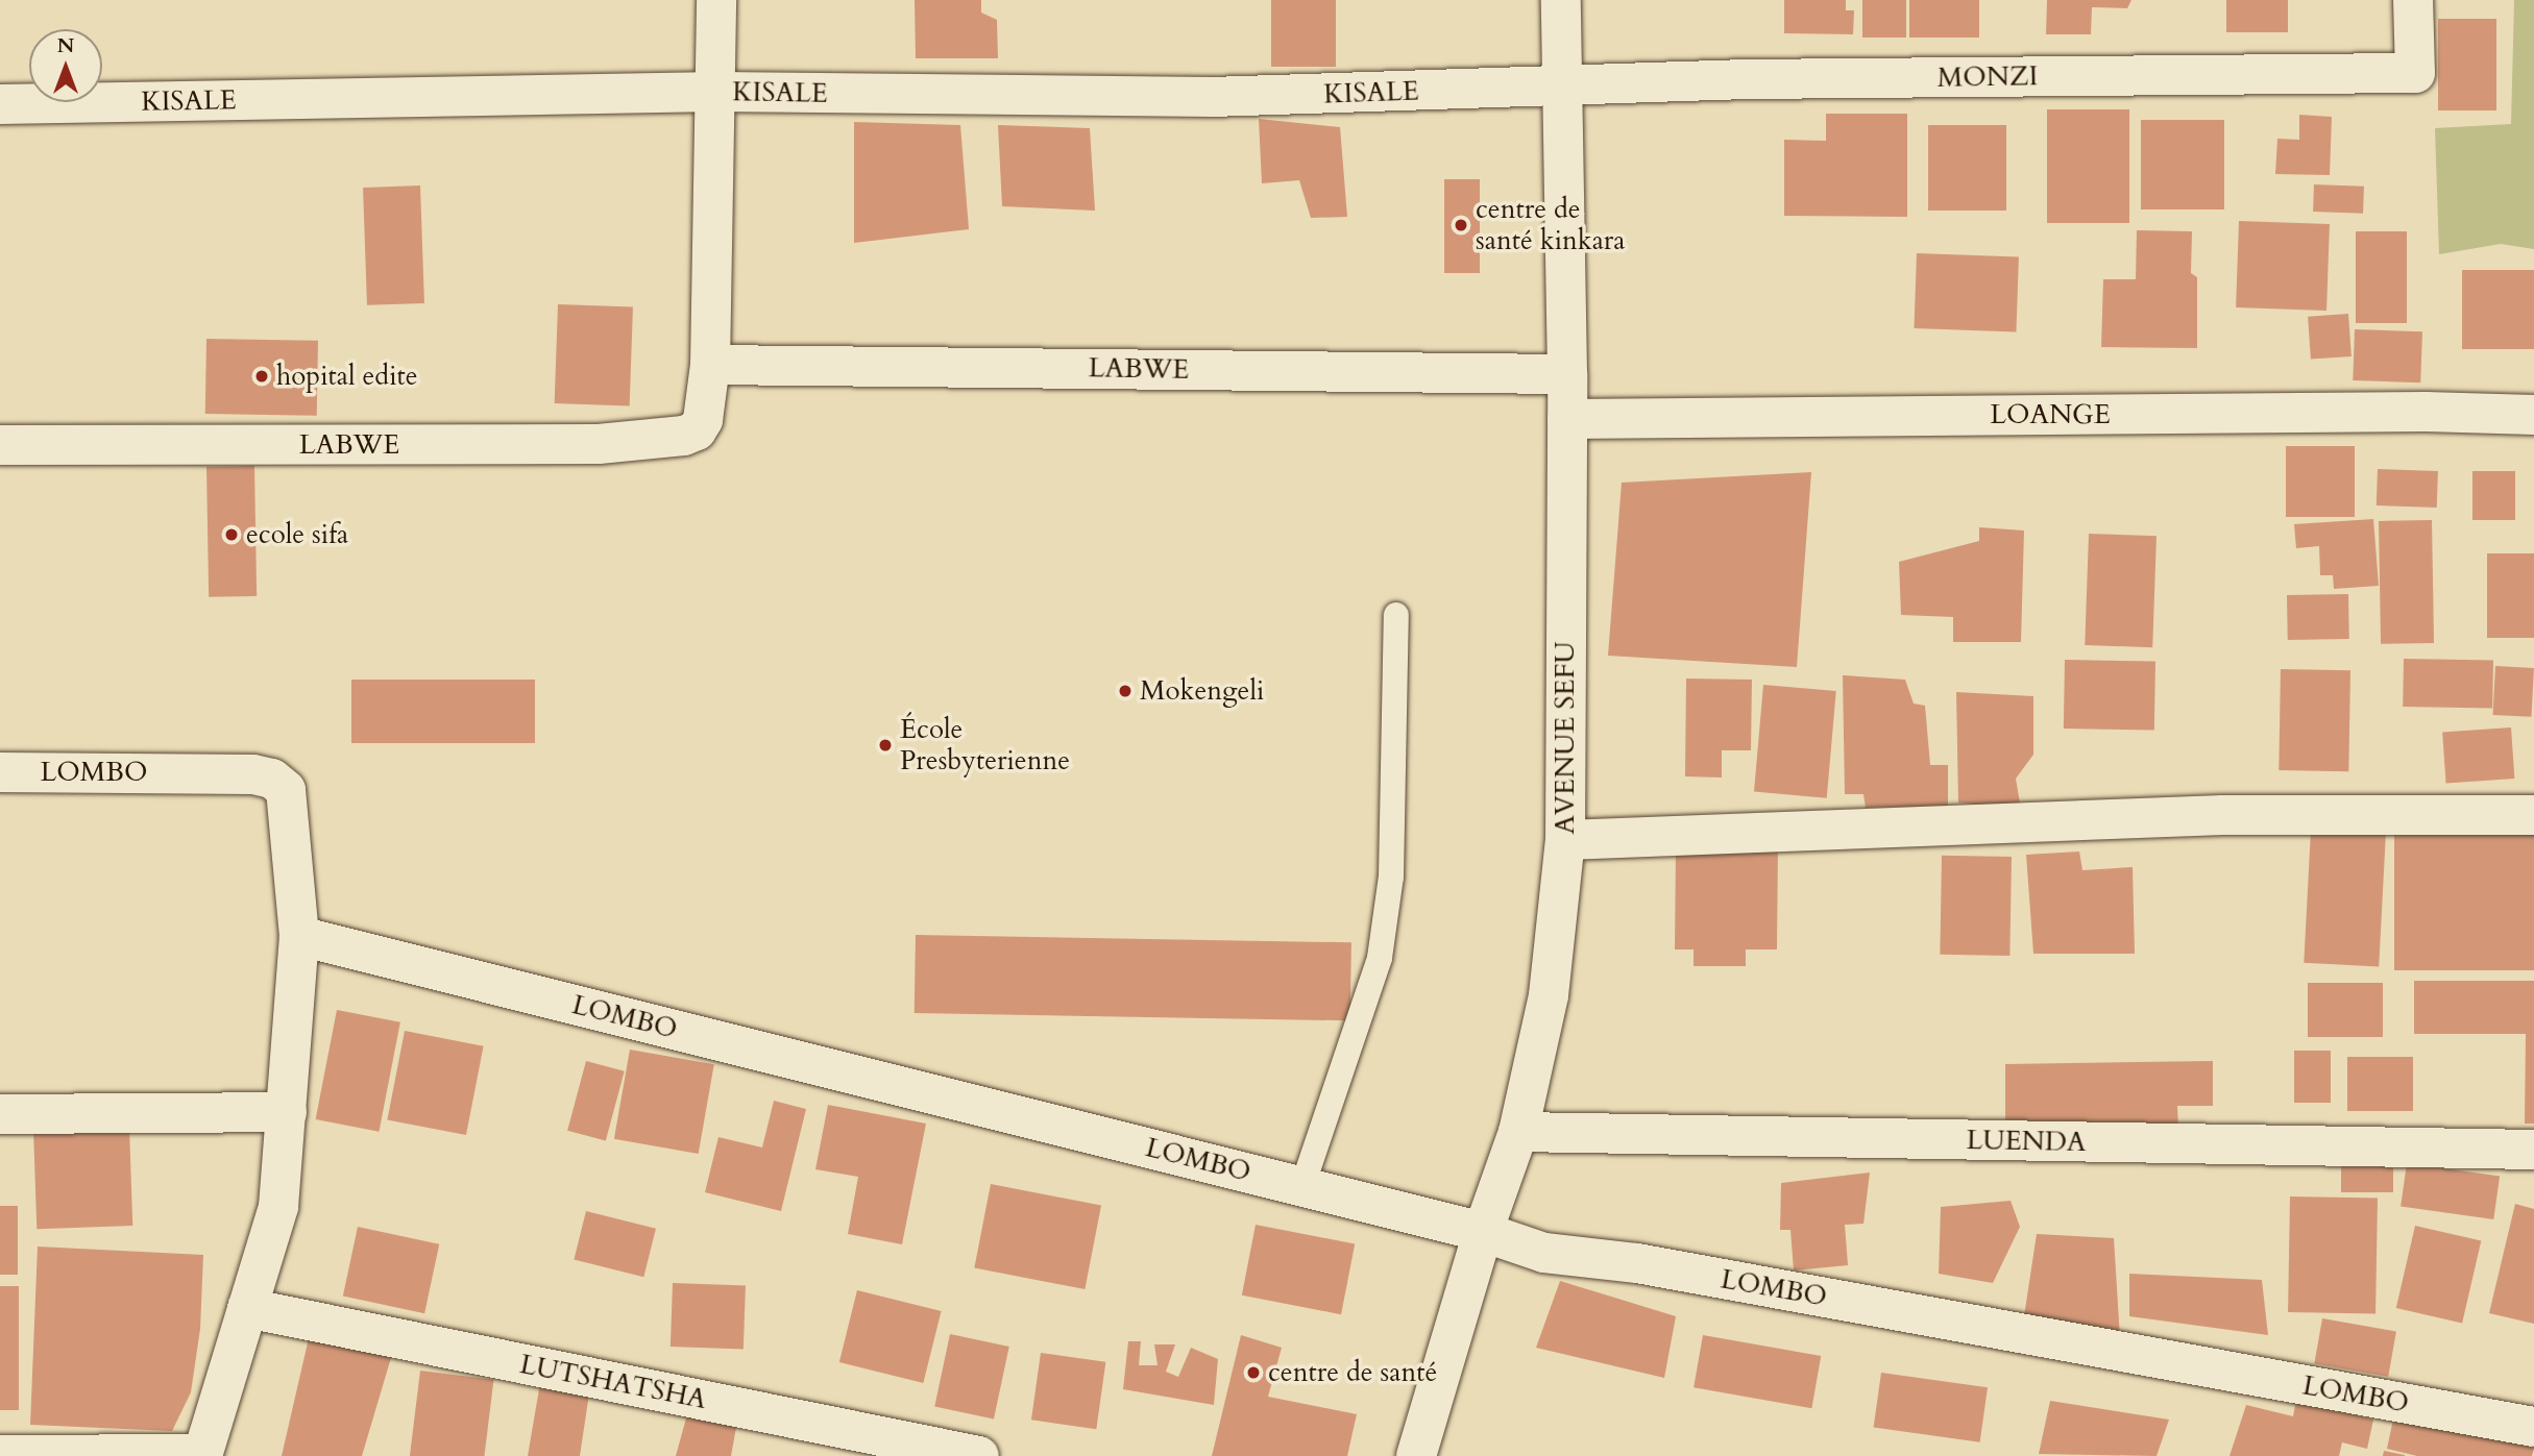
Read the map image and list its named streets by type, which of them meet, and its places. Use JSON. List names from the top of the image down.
{
  "streets": {
    "street": [
      "MONZI",
      "KISALE",
      "LABWE",
      "LOANGE",
      "AVENUE SEFU",
      "LOMBO",
      "LUENDA",
      "LUTSHATSHA"
    ]
  },
  "crossings": [
    ["MONZI", "KISALE"],
    ["MONZI", "AVENUE SEFU"],
    ["KISALE", "AVENUE SEFU"],
    ["LABWE", "AVENUE SEFU"],
    ["LOANGE", "AVENUE SEFU"],
    ["AVENUE SEFU", "LOMBO"],
    ["AVENUE SEFU", "LUENDA"]
  ],
  "places": [
    "centre de santé kinkara",
    "hopital edite",
    "ecole sifa",
    "Mokengeli",
    "École Presbyterienne",
    "centre de santé"
  ],
  "north": "top"
}
